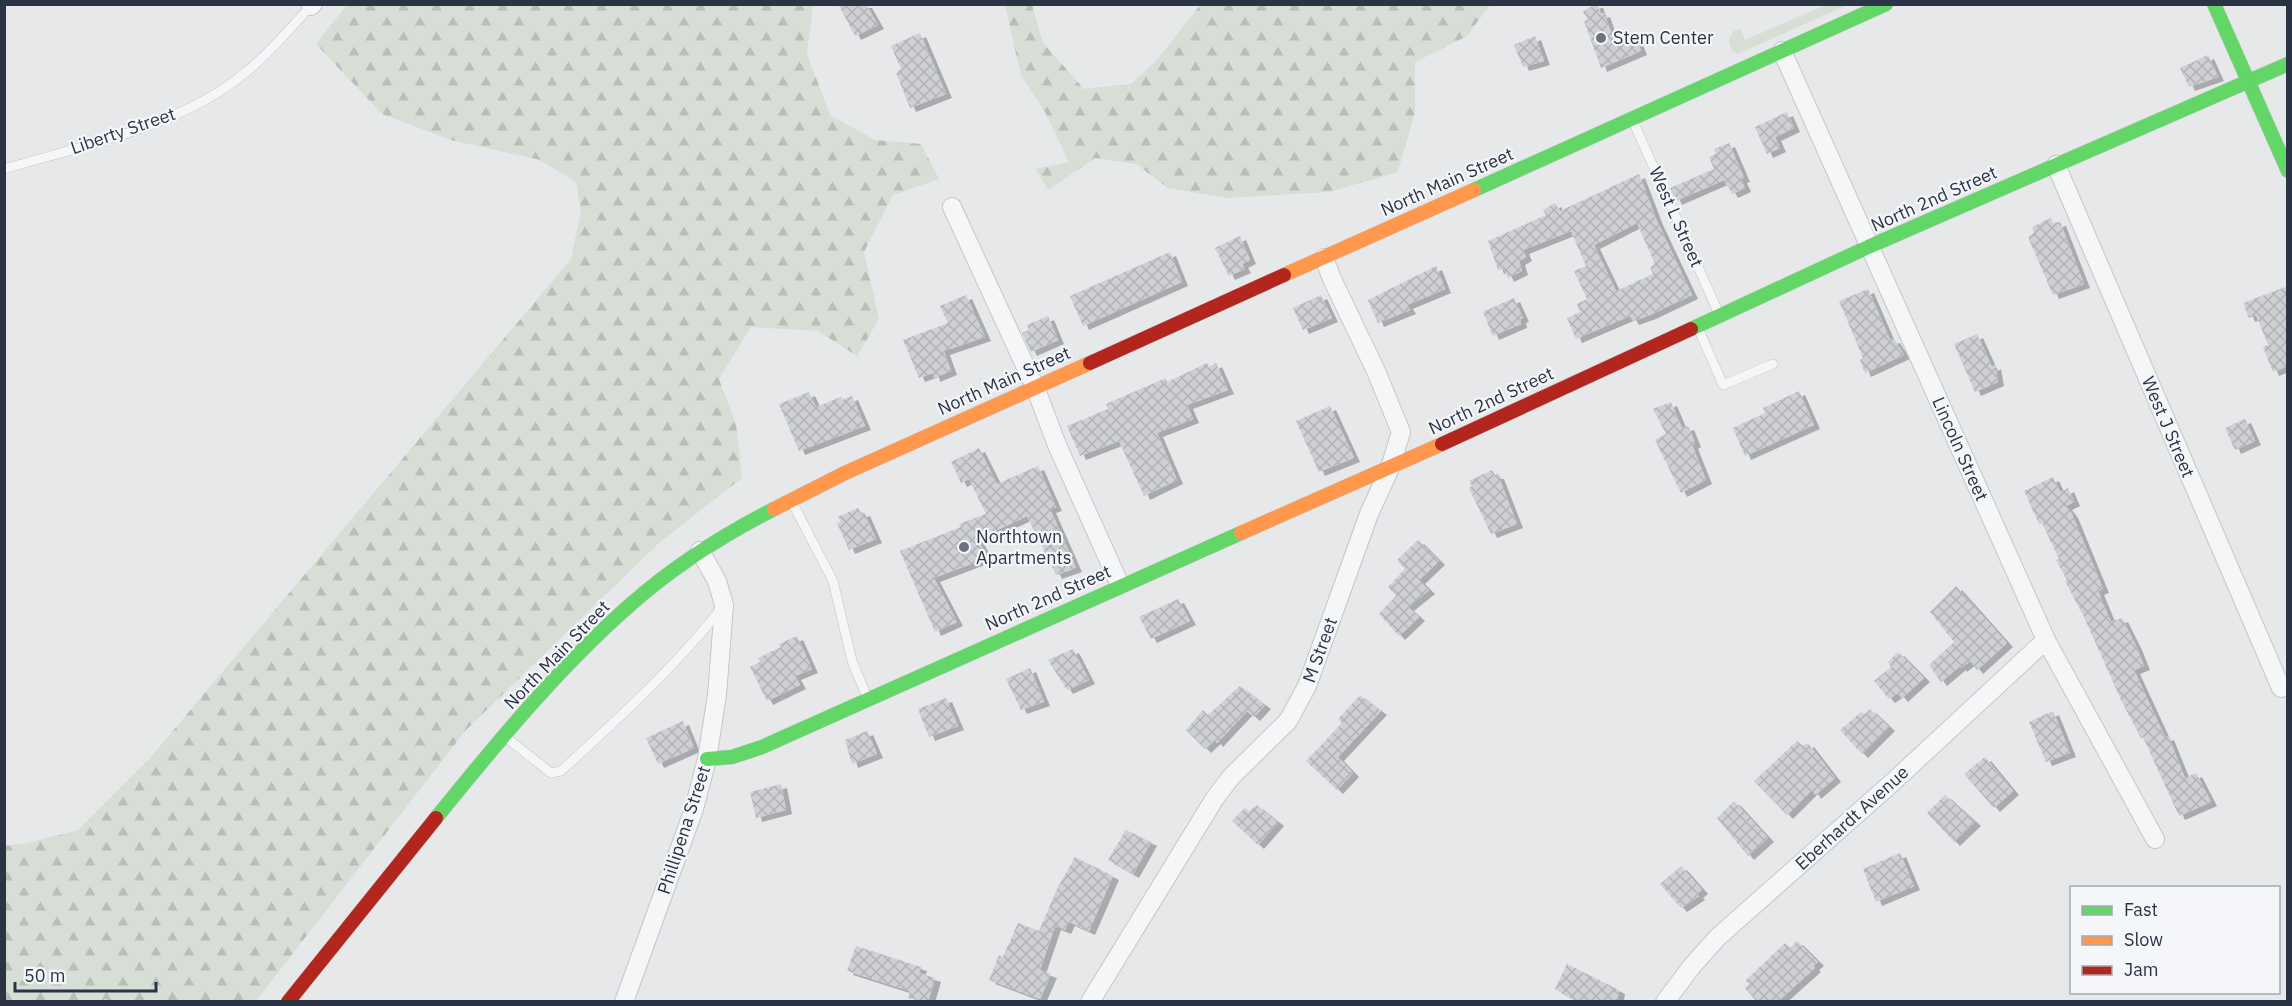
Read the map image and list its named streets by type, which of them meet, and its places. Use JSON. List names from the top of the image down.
{
  "streets": {
    "main road": ["North Main Street", "North 2nd Street"],
    "street": [
      "West J Street",
      "Lincoln Street",
      "M Street",
      "Eberhardt Avenue",
      "Phillipena Street"
    ],
    "lane": ["Liberty Street", "West L Street"]
  },
  "crossings": [
    ["North Main Street", "West L Street"],
    ["North Main Street", "Lincoln Street"],
    ["North Main Street", "M Street"],
    ["North Main Street", "Phillipena Street"],
    ["North 2nd Street", "West L Street"],
    ["North 2nd Street", "West J Street"],
    ["North 2nd Street", "Lincoln Street"],
    ["North 2nd Street", "M Street"],
    ["North 2nd Street", "Phillipena Street"],
    ["Lincoln Street", "Eberhardt Avenue"]
  ],
  "places": ["Stem Center", "Northtown Apartments"],
  "legend": ["Fast", "Slow", "Jam"],
  "scale_bar": "50 m"
}
